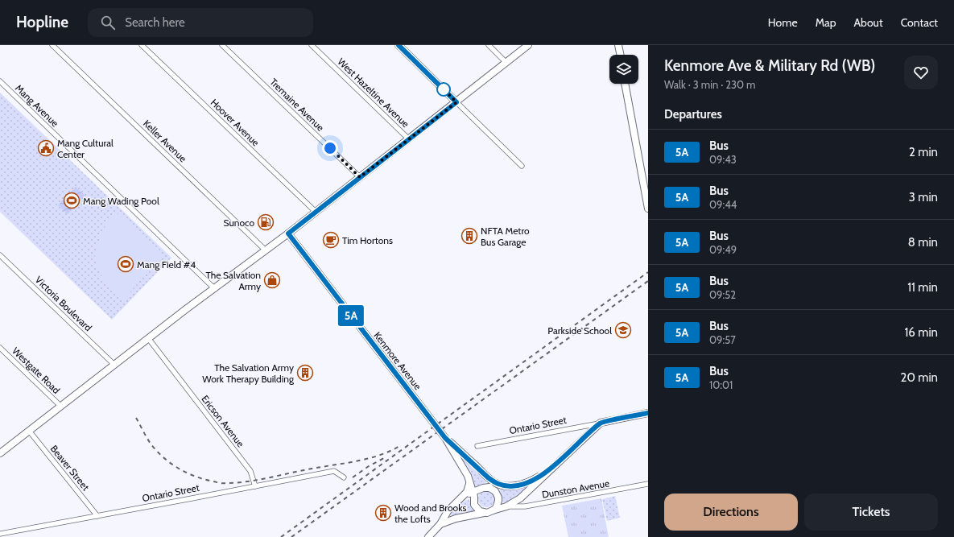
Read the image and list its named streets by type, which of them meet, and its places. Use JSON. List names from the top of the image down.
{
  "streets": {
    "street": [
      "West Hazeltine Avenue",
      "Tremaine Avenue",
      "Mang Avenue",
      "Hoover Avenue",
      "Keller Avenue",
      "Victoria Boulevard",
      "Kenmore Avenue",
      "Westgate Road",
      "Ericson Avenue",
      "Ontario Street",
      "Beaver Street",
      "Dunston Avenue"
    ]
  },
  "crossings": [
    ["Ericson Avenue", "Ontario Street"],
    ["Ontario Street", "Beaver Street"]
  ],
  "places": {
    "public building": ["Mang Cultural Center"],
    "sports": ["Mang Wading Pool", "Mang Field #4"],
    "fuel station": ["Sunoco"],
    "building": ["NFTA Metro Bus Garage", "The Salvation Army Work Therapy Building", "Wood and Brooks the Lofts"],
    "cafe": ["Tim Hortons"],
    "shop": ["The Salvation Army"],
    "school or university": ["Parkside School"]
  },
  "lines": ["bus line 5A"],
  "page": {
    "header": "Hopline",
    "search": "Search here",
    "nav": [
      "Home",
      "Map",
      "About",
      "Contact"
    ],
    "on_map": "5A",
    "heading": [
      ["Kenmore Ave & Military Rd (WB)", "Walk · 3 min · 230 m"],
      "Departures"
    ],
    "list": [
      {
        "mark": "5A",
        "name": "Bus",
        "note": "09:43",
        "value": "2 min"
      },
      {
        "mark": "5A",
        "name": "Bus",
        "note": "09:44",
        "value": "3 min"
      },
      {
        "mark": "5A",
        "name": "Bus",
        "note": "09:49",
        "value": "8 min"
      },
      {
        "mark": "5A",
        "name": "Bus",
        "note": "09:52",
        "value": "11 min"
      },
      {
        "mark": "5A",
        "name": "Bus",
        "note": "09:57",
        "value": "16 min"
      },
      {
        "mark": "5A",
        "name": "Bus",
        "note": "10:01",
        "value": "20 min"
      }
    ],
    "buttons": ["Directions", "Tickets"]
  }
}
